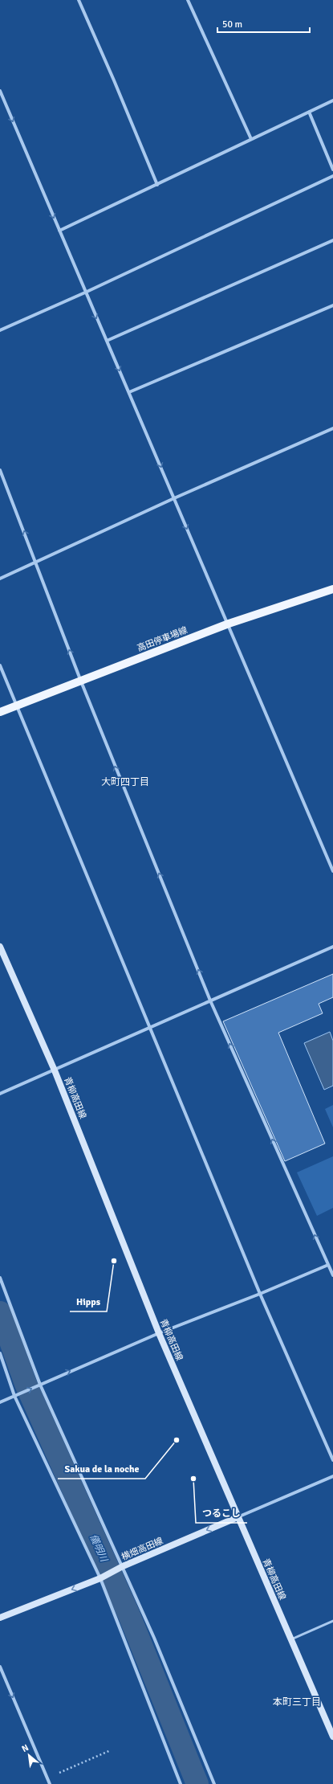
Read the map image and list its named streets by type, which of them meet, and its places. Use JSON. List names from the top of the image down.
{
  "streets": {
    "main road": ["高田停車場線", "青柳高田線", "横畑高田線"]
  },
  "crossings": [
    ["青柳高田線", "横畑高田線"]
  ],
  "one_way": ["横畑高田線"],
  "districts": ["大町四丁目", "本町三丁目"],
  "water": ["儀明川"],
  "places": ["Hipps", "Sakua de la noche", "つるこし"],
  "scale_bar": "50 m",
  "north": "top left"
}
